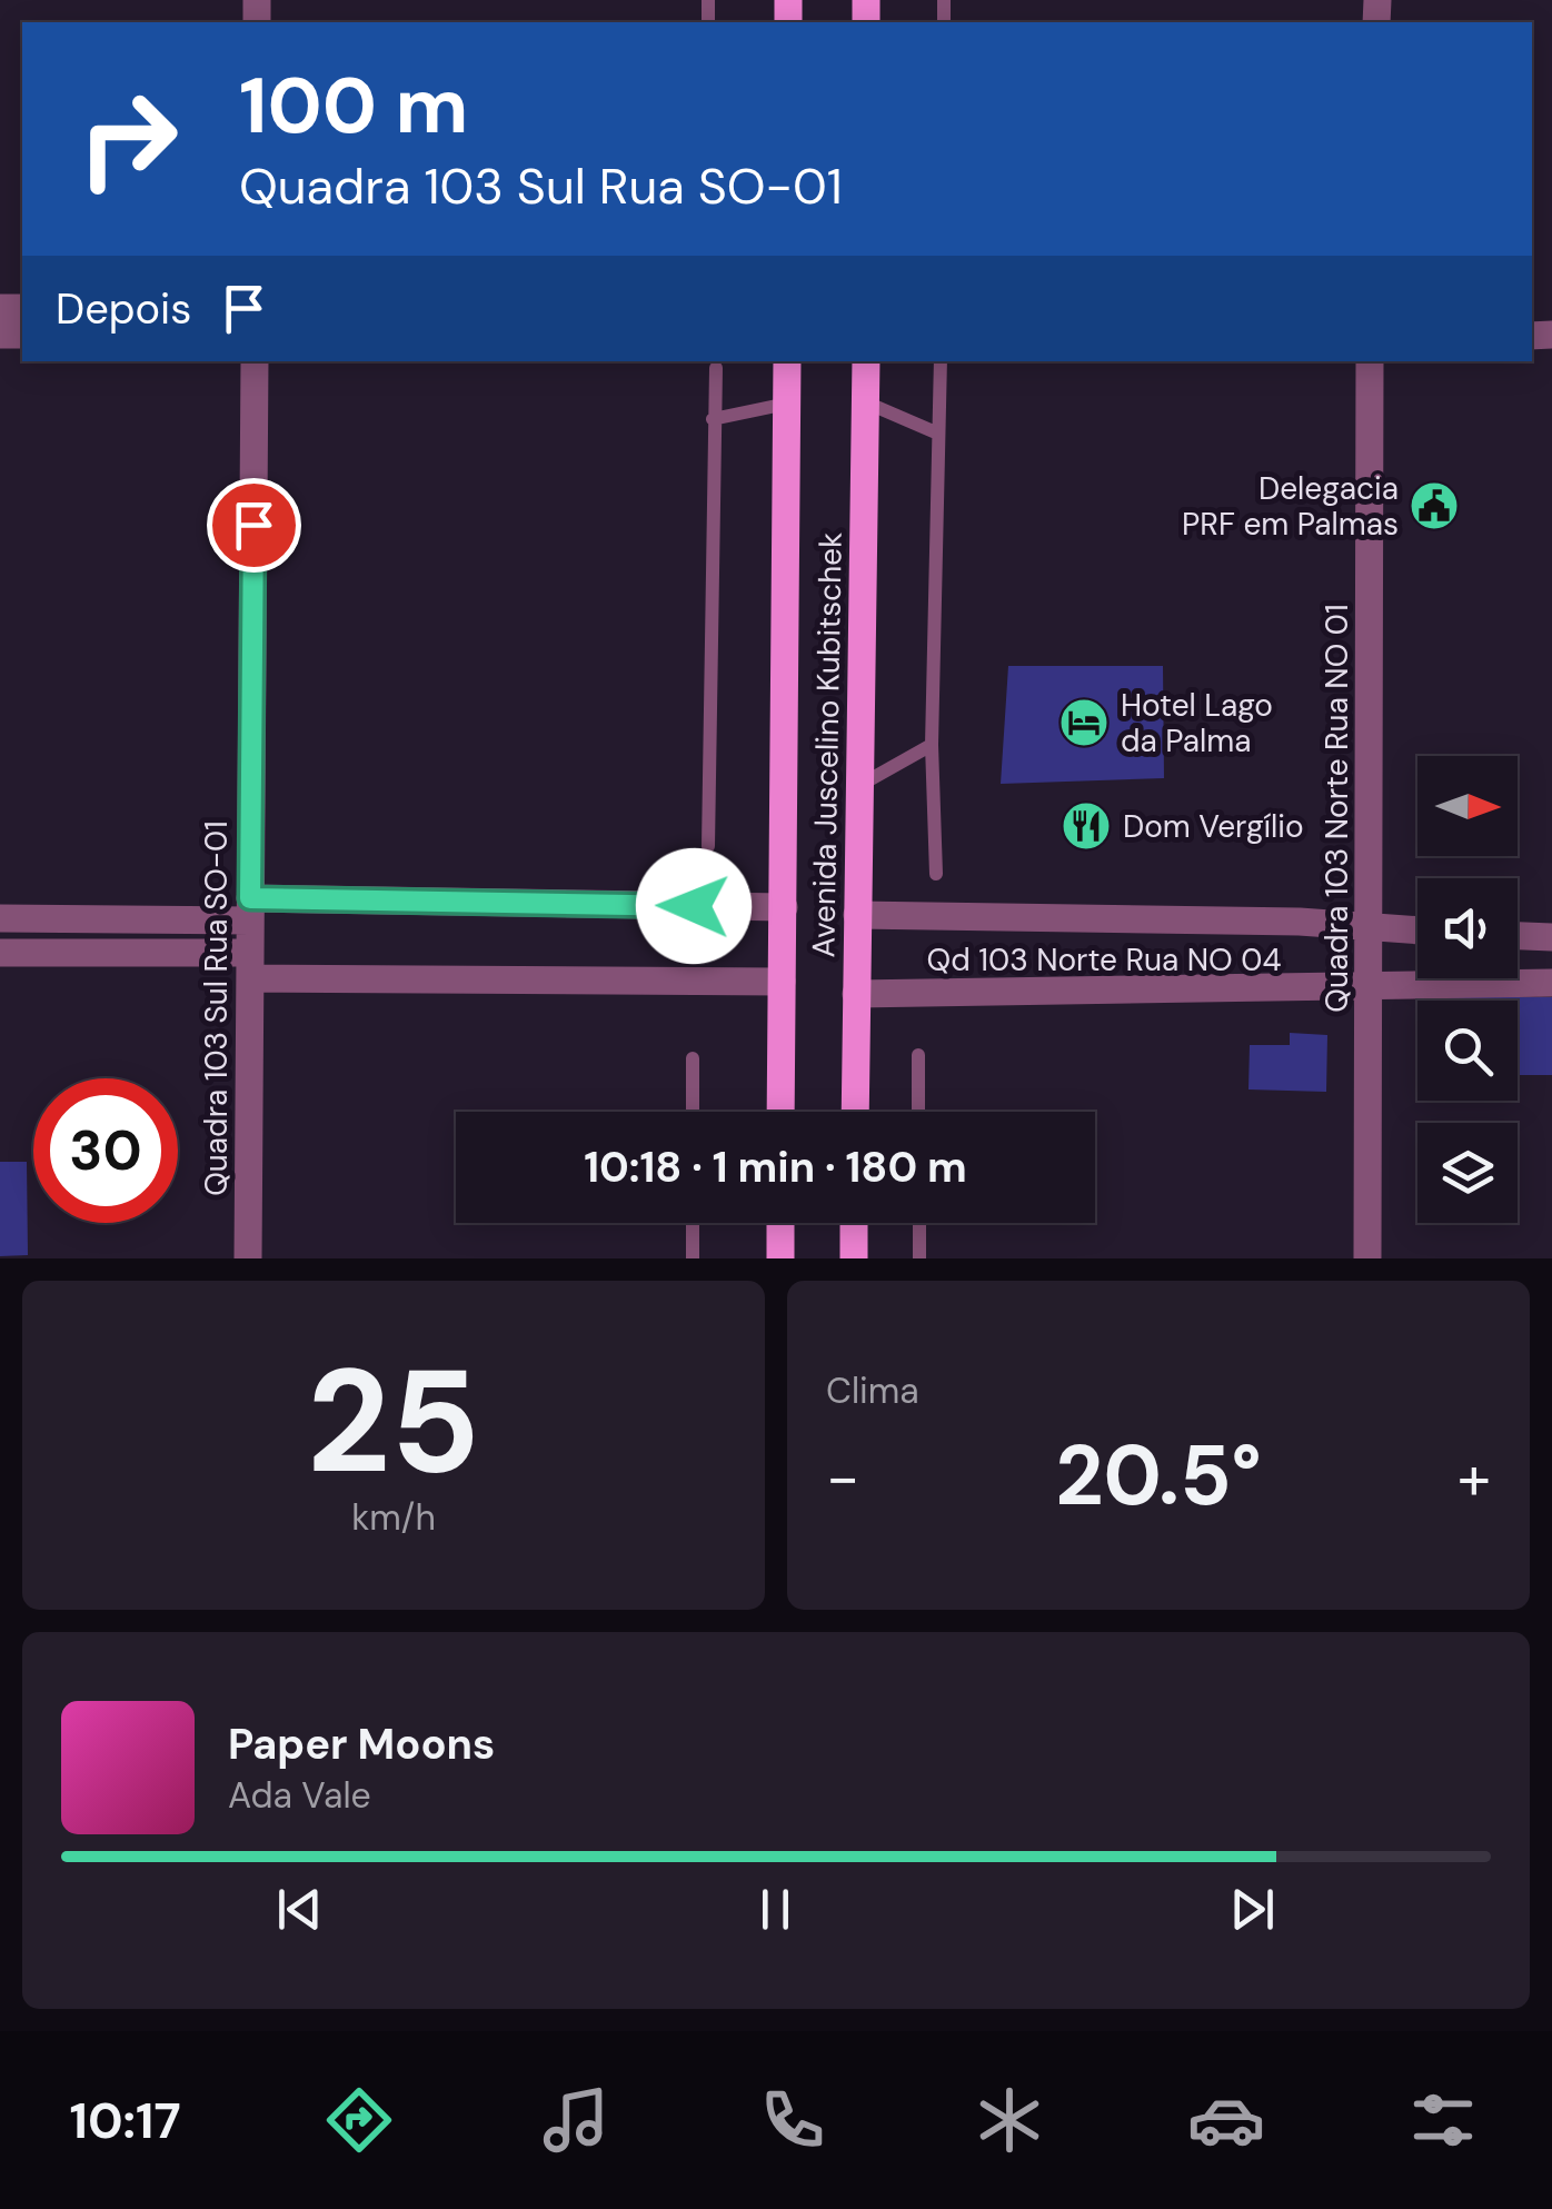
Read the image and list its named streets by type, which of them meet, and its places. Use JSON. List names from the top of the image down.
{
  "streets": {
    "main road": ["Avenida Juscelino Kubitschek"],
    "street": ["Quadra 103 Norte Rua NO 01", "Qd 103 Norte Rua NO 04", "Quadra 103 Sul Rua SO-01"]
  },
  "crossings": [
    ["Avenida Juscelino Kubitschek", "Qd 103 Norte Rua NO 04"],
    ["Quadra 103 Norte Rua NO 01", "Qd 103 Norte Rua NO 04"]
  ],
  "places": {
    "public building": ["Delegacia PRF em Palmas"],
    "hotel": ["Hotel Lago da Palma"],
    "restaurant": ["Dom Vergílio"]
  },
  "north": "right",
  "page": {
    "turn": ["100 m", "Quadra 103 Sul Rua SO-01"],
    "then": "Depois",
    "limit": "30",
    "trip": "10:18 · 1 min · 180 m",
    "tile": [
      ["25", "km/h"],
      "Clima"
    ],
    "heat": ["−", "20.5°", "+"],
    "song": ["Paper Moons", "Ada Vale"],
    "tabs": "10:17"
  }
}
